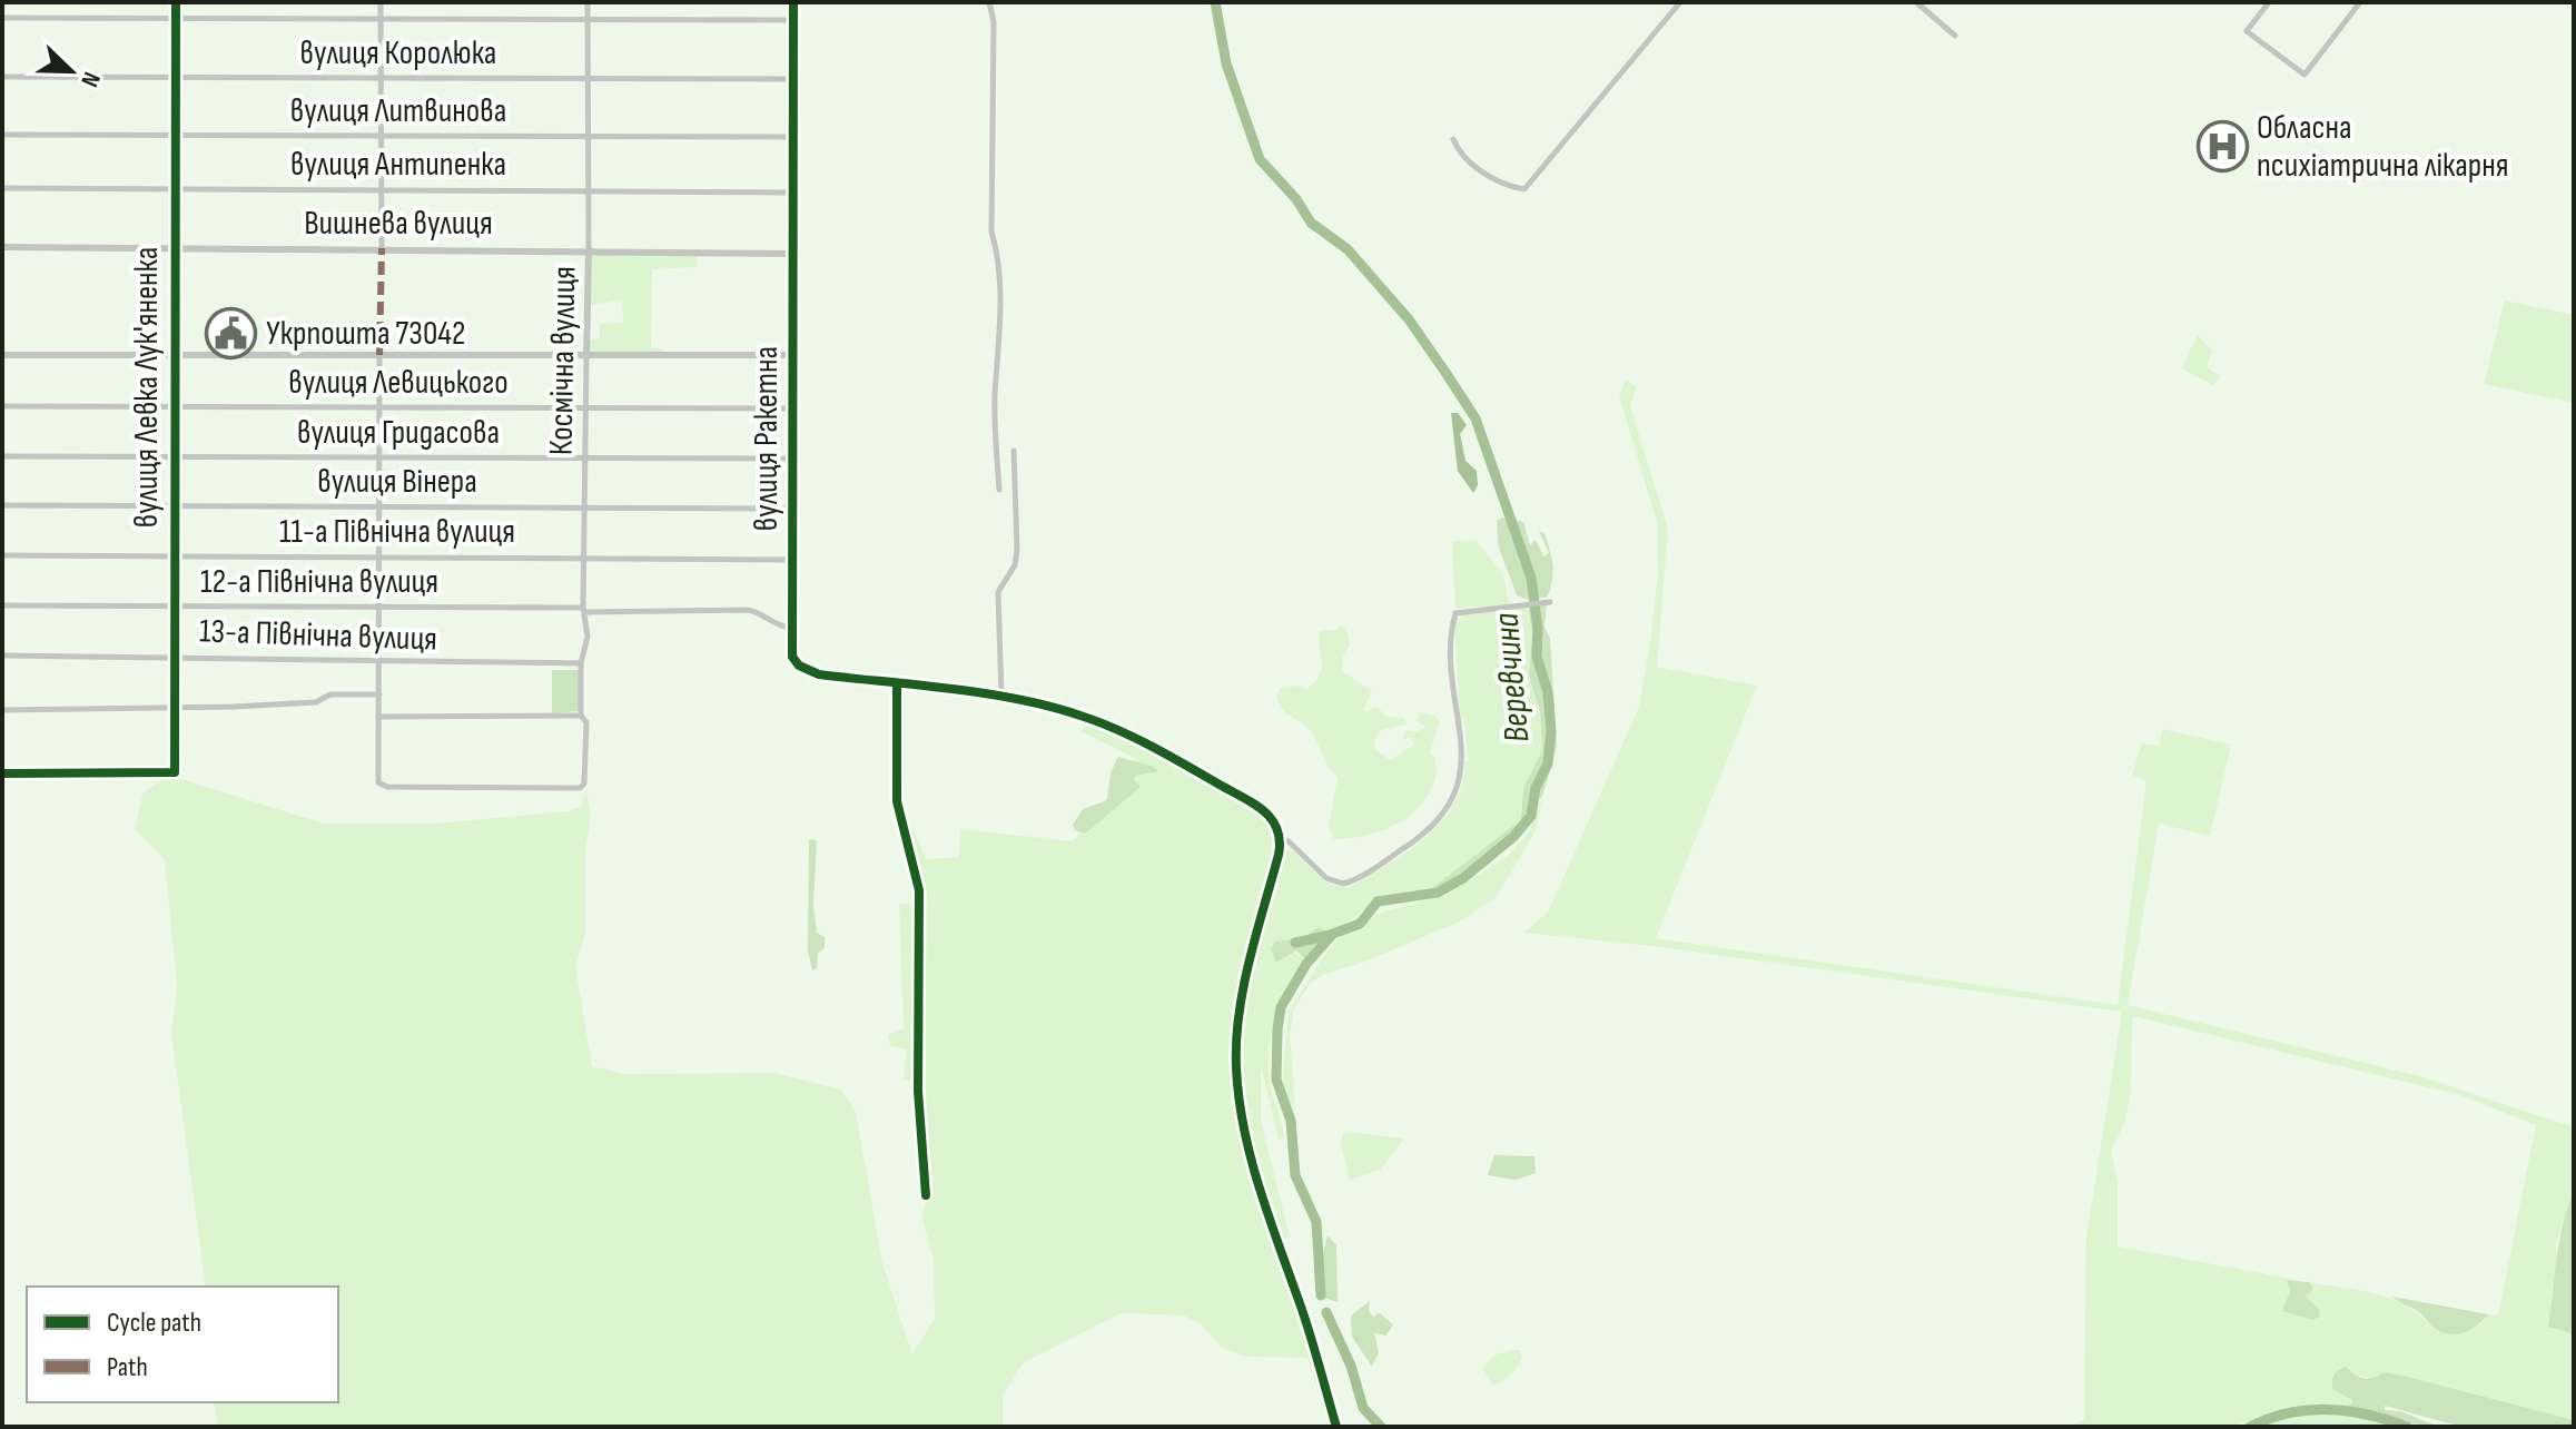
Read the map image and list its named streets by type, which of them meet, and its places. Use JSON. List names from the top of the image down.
{
  "streets": {
    "street": [
      "вулиця Королюка",
      "вулиця Литвинова",
      "вулиця Антипенка",
      "Вишнева вулиця",
      "Космічна вулиця",
      "вулиця Левицького",
      "вулиця Левка Лук'яненка",
      "вулиця Гридасова",
      "вулиця Ракетна",
      "вулиця Вінера",
      "11-а Північна вулиця",
      "12-а Північна вулиця",
      "13-а Північна вулиця"
    ]
  },
  "crossings": [
    ["вулиця Королюка", "Космічна вулиця"],
    ["вулиця Королюка", "вулиця Левка Лук'яненка"],
    ["вулиця Королюка", "вулиця Ракетна"],
    ["вулиця Литвинова", "Космічна вулиця"],
    ["вулиця Литвинова", "вулиця Левка Лук'яненка"],
    ["вулиця Литвинова", "вулиця Ракетна"],
    ["вулиця Антипенка", "Космічна вулиця"],
    ["вулиця Антипенка", "вулиця Левка Лук'яненка"],
    ["вулиця Антипенка", "вулиця Ракетна"],
    ["Вишнева вулиця", "Космічна вулиця"],
    ["Вишнева вулиця", "вулиця Левка Лук'яненка"],
    ["Вишнева вулиця", "вулиця Ракетна"],
    ["Космічна вулиця", "вулиця Левицького"],
    ["Космічна вулиця", "вулиця Гридасова"],
    ["Космічна вулиця", "вулиця Вінера"],
    ["Космічна вулиця", "11-а Північна вулиця"],
    ["Космічна вулиця", "12-а Північна вулиця"],
    ["Космічна вулиця", "13-а Північна вулиця"],
    ["вулиця Левицького", "вулиця Левка Лук'яненка"],
    ["вулиця Левицького", "вулиця Ракетна"],
    ["вулиця Левка Лук'яненка", "вулиця Гридасова"],
    ["вулиця Левка Лук'яненка", "вулиця Вінера"],
    ["вулиця Левка Лук'яненка", "11-а Північна вулиця"],
    ["вулиця Левка Лук'яненка", "12-а Північна вулиця"],
    ["вулиця Левка Лук'яненка", "13-а Північна вулиця"],
    ["вулиця Гридасова", "вулиця Ракетна"],
    ["вулиця Ракетна", "вулиця Вінера"],
    ["вулиця Ракетна", "11-а Північна вулиця"],
    ["вулиця Ракетна", "12-а Північна вулиця"]
  ],
  "water": ["Веревчина"],
  "places": {
    "hospital": ["Обласна психіатрична лікарня"],
    "public building": ["Укрпошта 73042"]
  },
  "legend": ["Cycle path", "Path"],
  "north": "bottom right"
}
